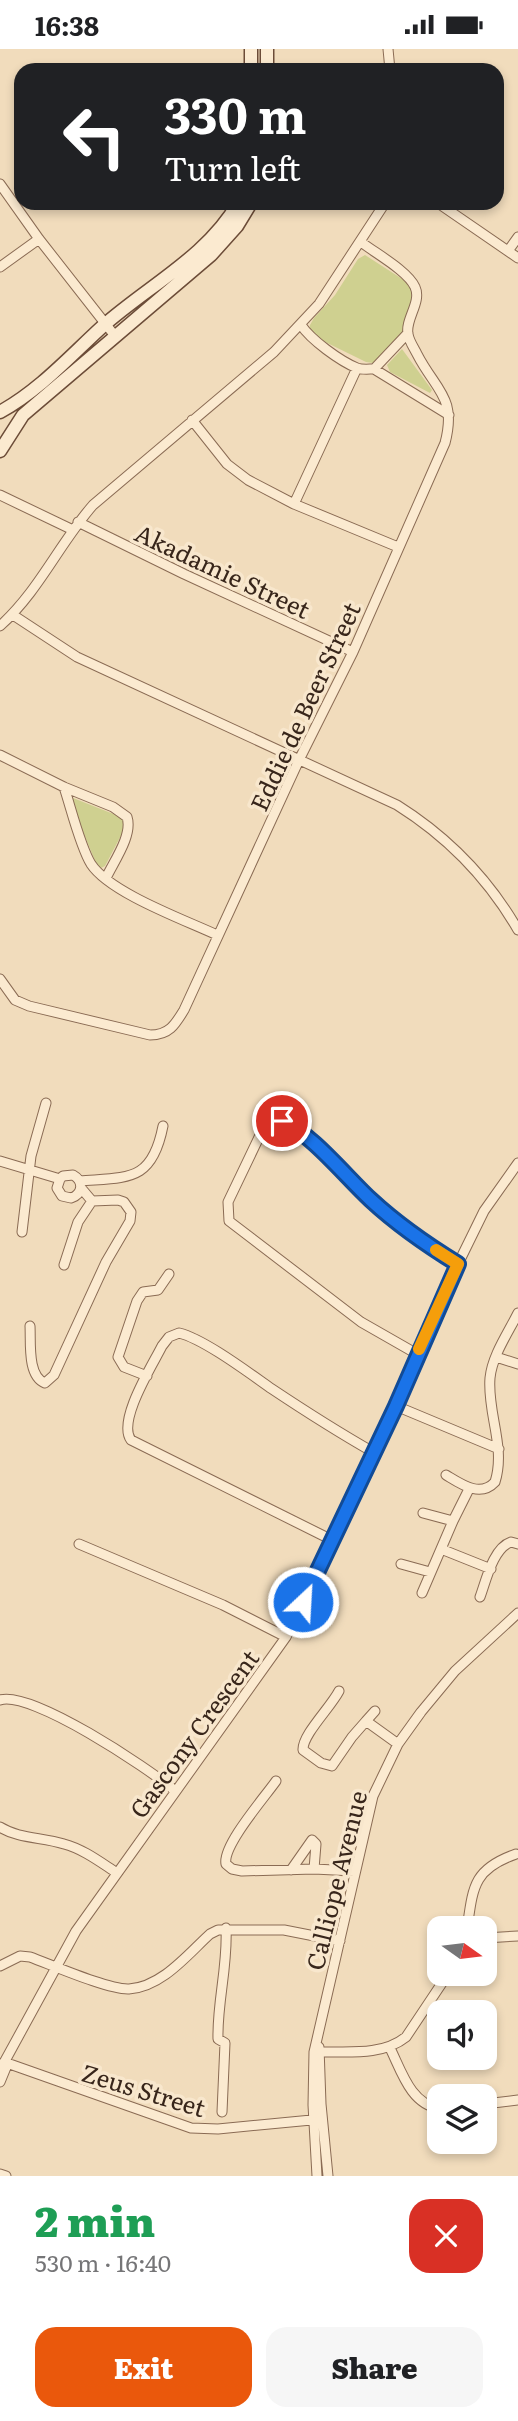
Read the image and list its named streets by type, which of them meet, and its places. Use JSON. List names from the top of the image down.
{
  "streets": {
    "street": [
      "Akadamie Street",
      "Eddie de Beer Street",
      "Gascony Crescent",
      "Calliope Avenue",
      "Zeus Street"
    ]
  },
  "crossings": [
    ["Akadamie Street", "Eddie de Beer Street"],
    ["Gascony Crescent", "Zeus Street"],
    ["Calliope Avenue", "Zeus Street"]
  ],
  "north": "right",
  "page": {
    "status": "16:38",
    "turn": ["330 m", "Turn left"],
    "heading": ["2 min", "530 m · 16:40"],
    "buttons": ["Exit", "Share"]
  }
}
